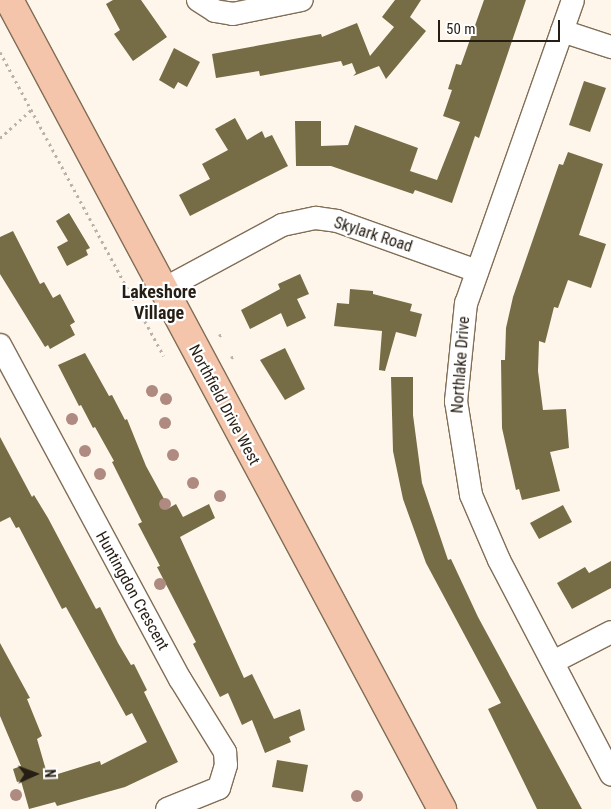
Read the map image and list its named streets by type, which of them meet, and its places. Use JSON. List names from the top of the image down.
{
  "streets": {
    "main road": ["Northfield Drive West"],
    "street": ["Skylark Road", "Northlake Drive", "Huntingdon Crescent"]
  },
  "crossings": [
    ["Skylark Road", "Northlake Drive"],
    ["Skylark Road", "Northfield Drive West"]
  ],
  "districts": ["Lakeshore Village"],
  "scale_bar": "50 m",
  "north": "right"
}
